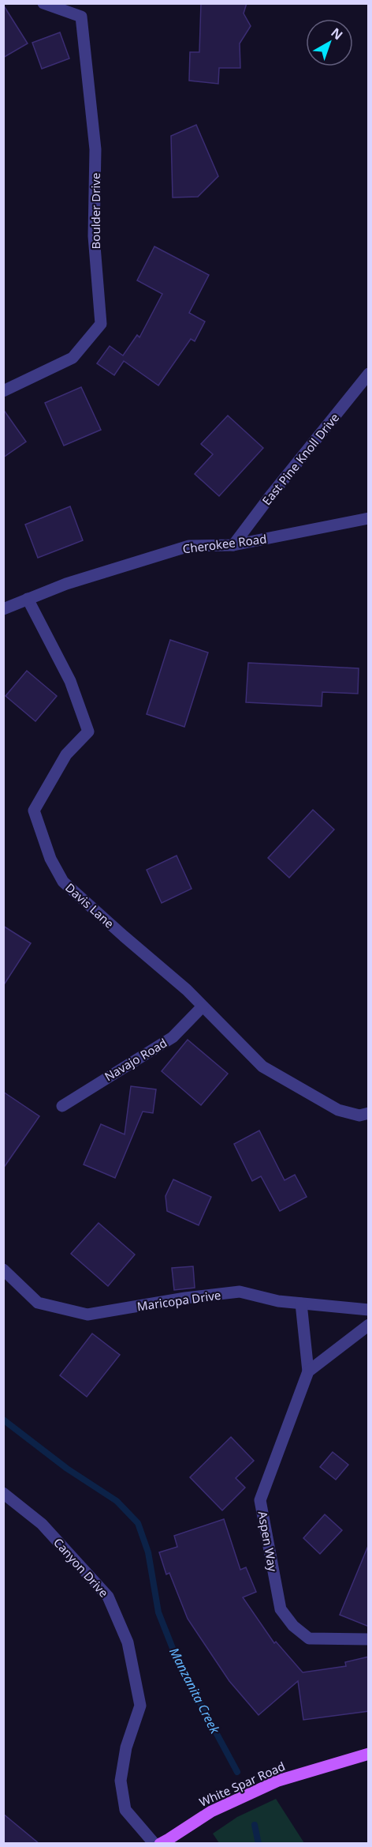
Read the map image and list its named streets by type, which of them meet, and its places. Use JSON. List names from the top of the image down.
{
  "streets": {
    "main road": ["White Spar Road"],
    "street": [
      "Boulder Drive",
      "East Pine Knoll Drive",
      "Cherokee Road",
      "Davis Lane",
      "Navajo Road",
      "Maricopa Drive",
      "Aspen Way",
      "Canyon Drive"
    ]
  },
  "crossings": [
    ["East Pine Knoll Drive", "Cherokee Road"],
    ["Cherokee Road", "Davis Lane"],
    ["Davis Lane", "Navajo Road"]
  ],
  "water": ["Manzanita Creek"],
  "north": "top right"
}
